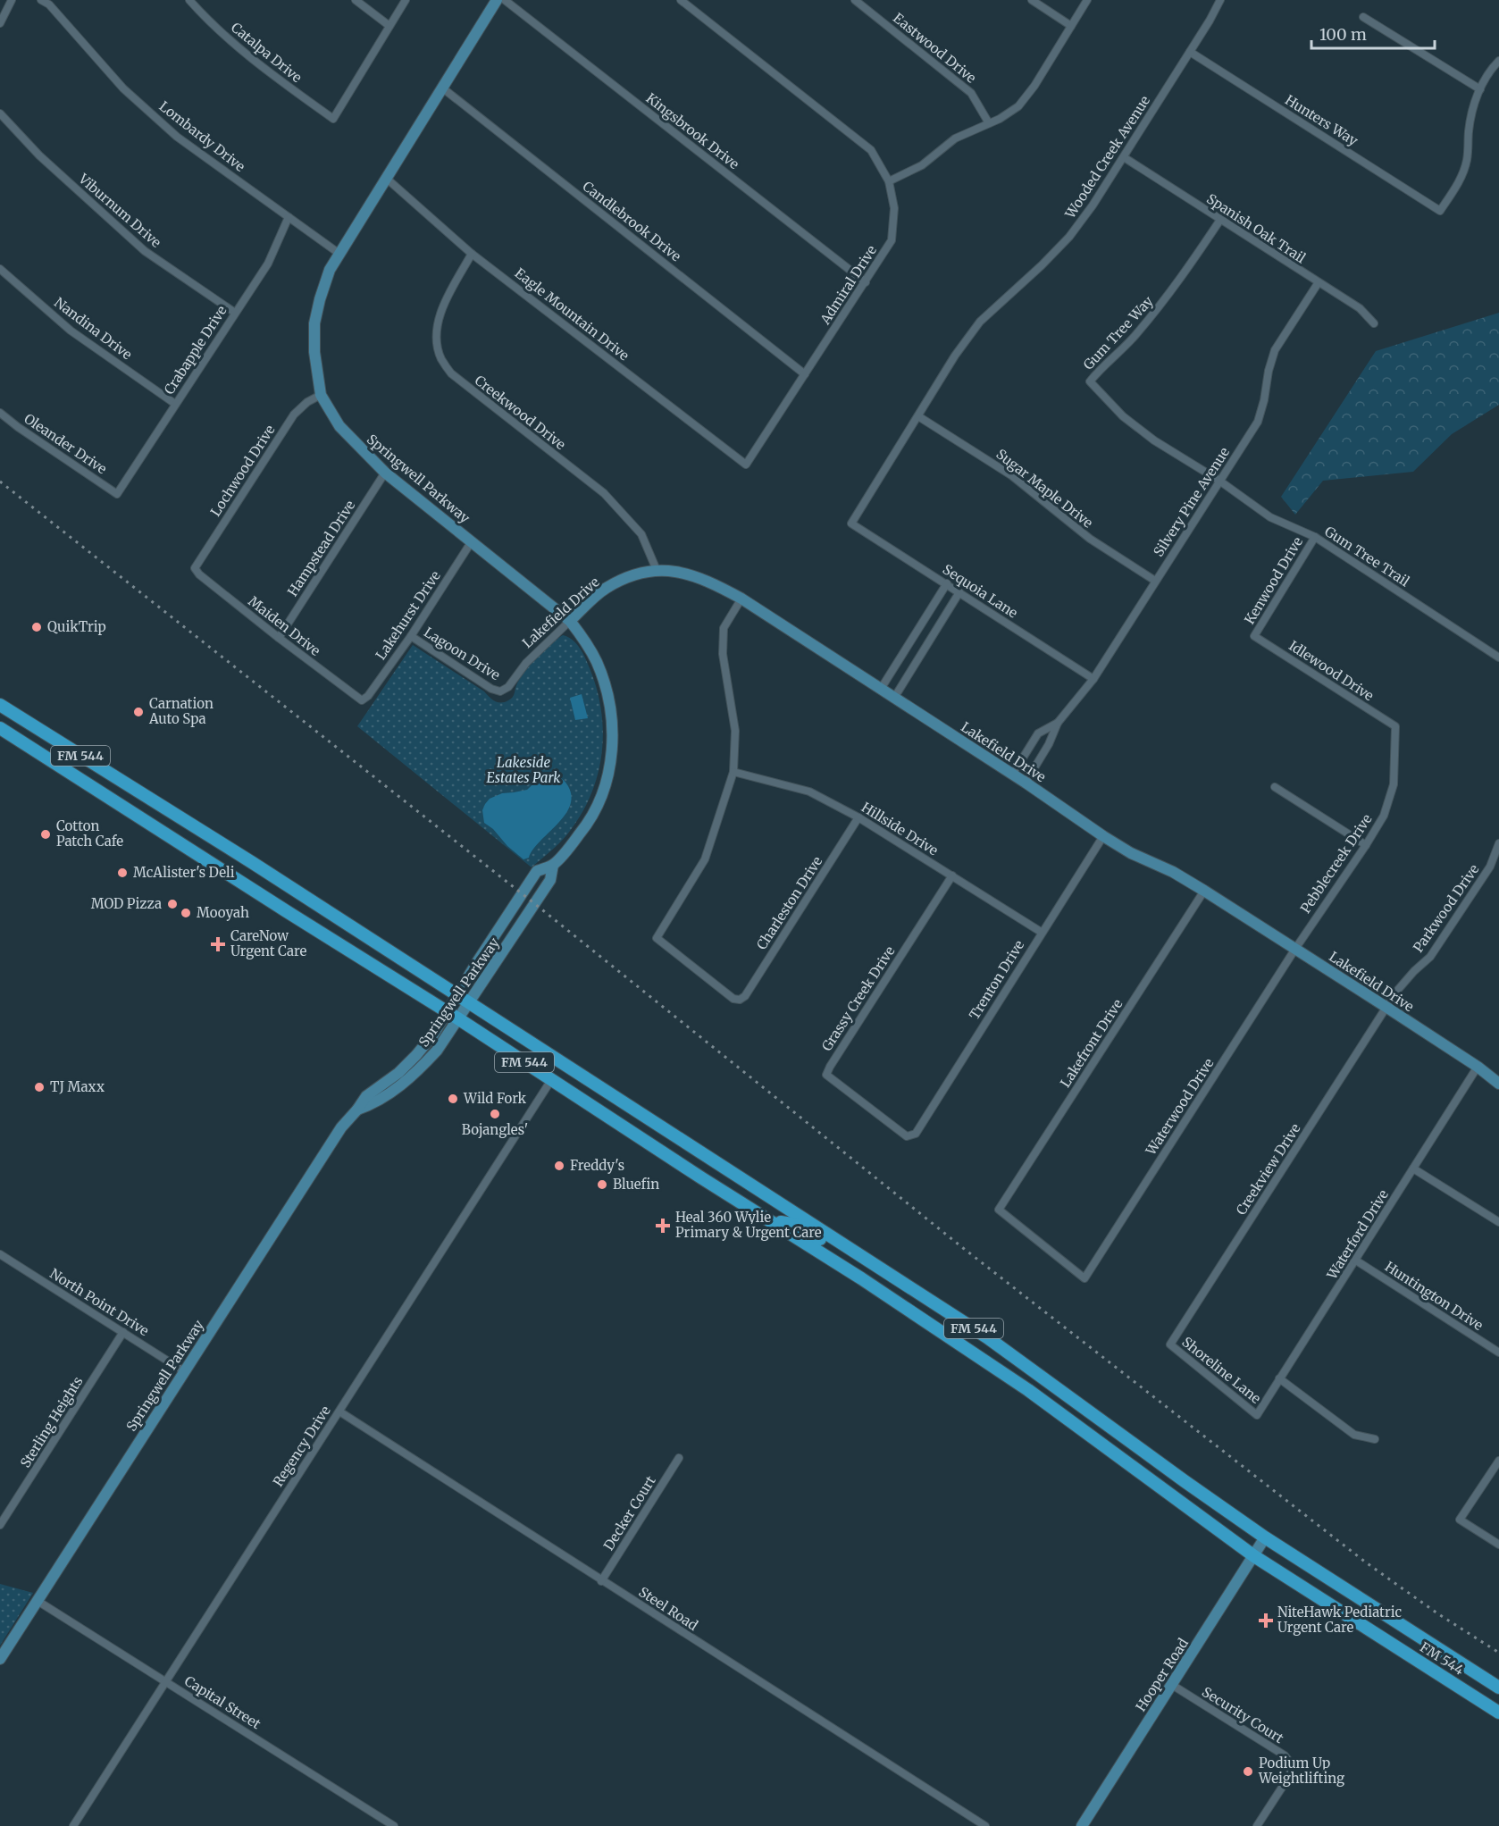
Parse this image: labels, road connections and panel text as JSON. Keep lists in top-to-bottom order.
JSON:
{
  "streets": {
    "main road": ["FM 544"],
    "street": [
      "Eastwood Drive",
      "Catalpa Drive",
      "Hunters Way",
      "Kingsbrook Drive",
      "Lombardy Drive",
      "Wooded Creek Avenue",
      "Viburnum Drive",
      "Candlebrook Drive",
      "Spanish Oak Trail",
      "Admiral Drive",
      "Eagle Mountain Drive",
      "Nandina Drive",
      "Gum Tree Way",
      "Crabapple Drive",
      "Creekwood Drive",
      "Oleander Drive",
      "Lochwood Drive",
      "Springwell Parkway",
      "Sugar Maple Drive",
      "Silvery Pine Avenue",
      "Hampstead Drive",
      "Gum Tree Trail",
      "Kenwood Drive",
      "Sequoia Lane",
      "Lakefield Drive",
      "Lakehurst Drive",
      "Maiden Drive",
      "Lagoon Drive",
      "Idlewood Drive",
      "Hillside Drive",
      "Pebblecreek Drive",
      "Charleston Drive",
      "Parkwood Drive",
      "Trenton Drive",
      "Grassy Creek Drive",
      "Lakefront Drive",
      "Waterwood Drive",
      "Creekview Drive",
      "Waterford Drive",
      "Huntington Drive",
      "North Point Drive",
      "Shoreline Lane",
      "Sterling Heights",
      "Regency Drive",
      "Decker Court",
      "Steel Road",
      "Hooper Road",
      "Capital Street",
      "Security Court"
    ]
  },
  "crossings": [
    ["Hunters Way", "Wooded Creek Avenue"],
    ["Kingsbrook Drive", "Admiral Drive"],
    ["Lombardy Drive", "Crabapple Drive"],
    ["Lombardy Drive", "Springwell Parkway"],
    ["Wooded Creek Avenue", "Spanish Oak Trail"],
    ["Wooded Creek Avenue", "Sugar Maple Drive"],
    ["Wooded Creek Avenue", "Sequoia Lane"],
    ["Viburnum Drive", "Crabapple Drive"],
    ["Candlebrook Drive", "Admiral Drive"],
    ["Candlebrook Drive", "Springwell Parkway"],
    ["Spanish Oak Trail", "Gum Tree Way"],
    ["Spanish Oak Trail", "Silvery Pine Avenue"],
    ["Admiral Drive", "Eagle Mountain Drive"],
    ["Eagle Mountain Drive", "Creekwood Drive"],
    ["Eagle Mountain Drive", "Springwell Parkway"],
    ["Nandina Drive", "Crabapple Drive"],
    ["Gum Tree Way", "Silvery Pine Avenue"],
    ["Gum Tree Way", "Gum Tree Trail"],
    ["Crabapple Drive", "Oleander Drive"],
    ["Creekwood Drive", "Lakefield Drive"],
    ["Lochwood Drive", "Springwell Parkway"],
    ["Lochwood Drive", "Maiden Drive"],
    ["Springwell Parkway", "Hampstead Drive"],
    ["Springwell Parkway", "Lakefield Drive"],
    ["Springwell Parkway", "Lakehurst Drive"],
    ["Springwell Parkway", "FM 544"],
    ["Springwell Parkway", "North Point Drive"],
    ["Springwell Parkway", "Capital Street"],
    ["Sugar Maple Drive", "Silvery Pine Avenue"],
    ["Silvery Pine Avenue", "Gum Tree Trail"],
    ["Silvery Pine Avenue", "Sequoia Lane"],
    ["Silvery Pine Avenue", "Lakefield Drive"],
    ["Hampstead Drive", "Maiden Drive"],
    ["Gum Tree Trail", "Kenwood Drive"],
    ["Kenwood Drive", "Idlewood Drive"],
    ["Lakefield Drive", "Lagoon Drive"],
    ["Lakefield Drive", "Pebblecreek Drive"],
    ["Lakefield Drive", "Parkwood Drive"],
    ["Lakefield Drive", "Trenton Drive"],
    ["Lakefield Drive", "Lakefront Drive"],
    ["Lakefield Drive", "Waterwood Drive"],
    ["Lakefield Drive", "Creekview Drive"],
    ["Lakefield Drive", "Waterford Drive"],
    ["Lakehurst Drive", "Maiden Drive"],
    ["Lakehurst Drive", "Lagoon Drive"],
    ["Idlewood Drive", "Pebblecreek Drive"],
    ["FM 544", "Regency Drive"],
    ["FM 544", "Hooper Road"],
    ["Hillside Drive", "Charleston Drive"],
    ["Hillside Drive", "Trenton Drive"],
    ["Hillside Drive", "Grassy Creek Drive"],
    ["Pebblecreek Drive", "Waterwood Drive"],
    ["Parkwood Drive", "Creekview Drive"],
    ["Trenton Drive", "Grassy Creek Drive"],
    ["Lakefront Drive", "Waterwood Drive"],
    ["Creekview Drive", "Shoreline Lane"],
    ["Waterford Drive", "Huntington Drive"],
    ["Waterford Drive", "Shoreline Lane"],
    ["North Point Drive", "Sterling Heights"],
    ["Regency Drive", "Steel Road"],
    ["Regency Drive", "Capital Street"],
    ["Decker Court", "Steel Road"],
    ["Hooper Road", "Security Court"]
  ],
  "parks": ["Lakeside Estates Park"],
  "places": {
    "other": [
      "QuikTrip",
      "Carnation Auto Spa",
      "Cotton Patch Cafe",
      "McAlister's Deli",
      "MOD Pizza",
      "Mooyah",
      "TJ Maxx",
      "Wild Fork",
      "Bojangles'",
      "Freddy's",
      "Bluefin",
      "Podium Up Weightlifting"
    ],
    "health": ["CareNow Urgent Care", "Heal 360 Wylie Primary & Urgent Care", "NiteHawk Pediatric Urgent Care"]
  },
  "scale_bar": "100 m"
}
